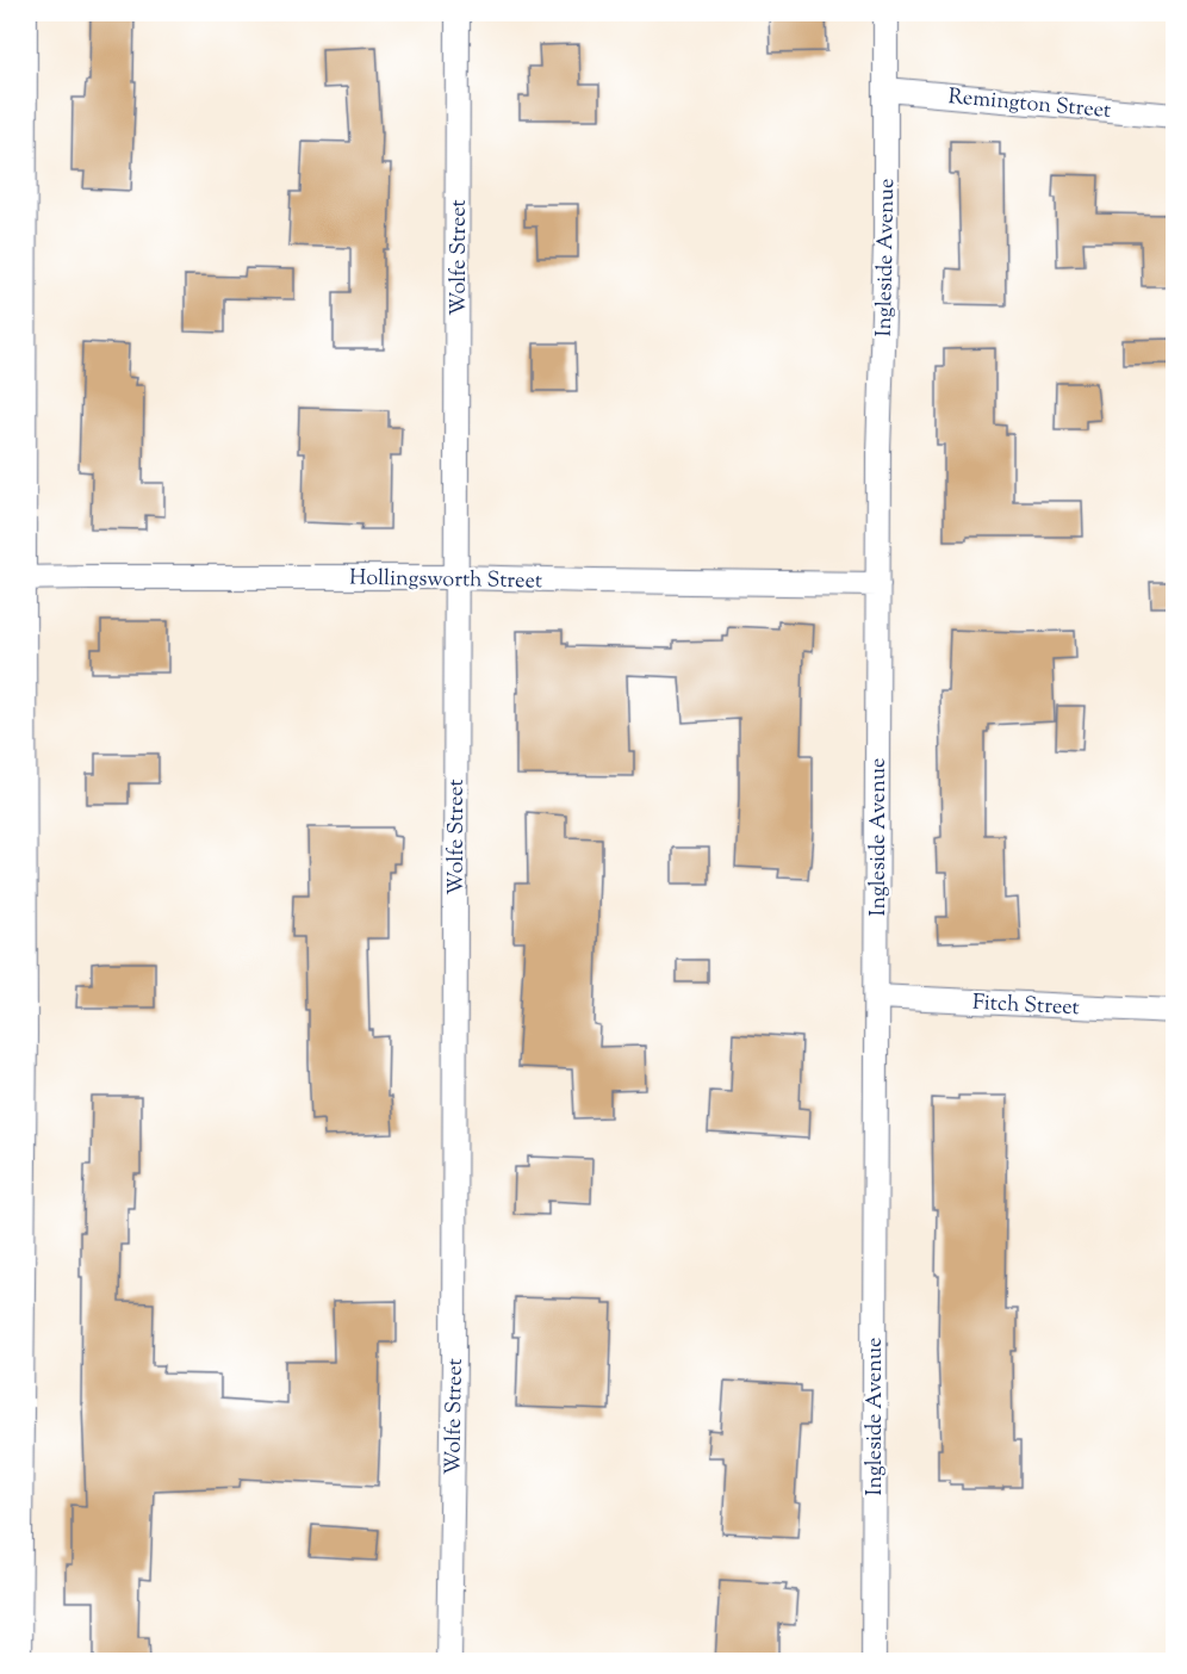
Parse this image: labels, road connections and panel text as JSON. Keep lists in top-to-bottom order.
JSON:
{
  "streets": {
    "street": [
      "Remington Street",
      "Wolfe Street",
      "Ingleside Avenue",
      "Hollingsworth Street",
      "Fitch Street"
    ]
  },
  "crossings": [
    ["Remington Street", "Ingleside Avenue"],
    ["Wolfe Street", "Hollingsworth Street"],
    ["Ingleside Avenue", "Hollingsworth Street"],
    ["Ingleside Avenue", "Fitch Street"]
  ]
}
